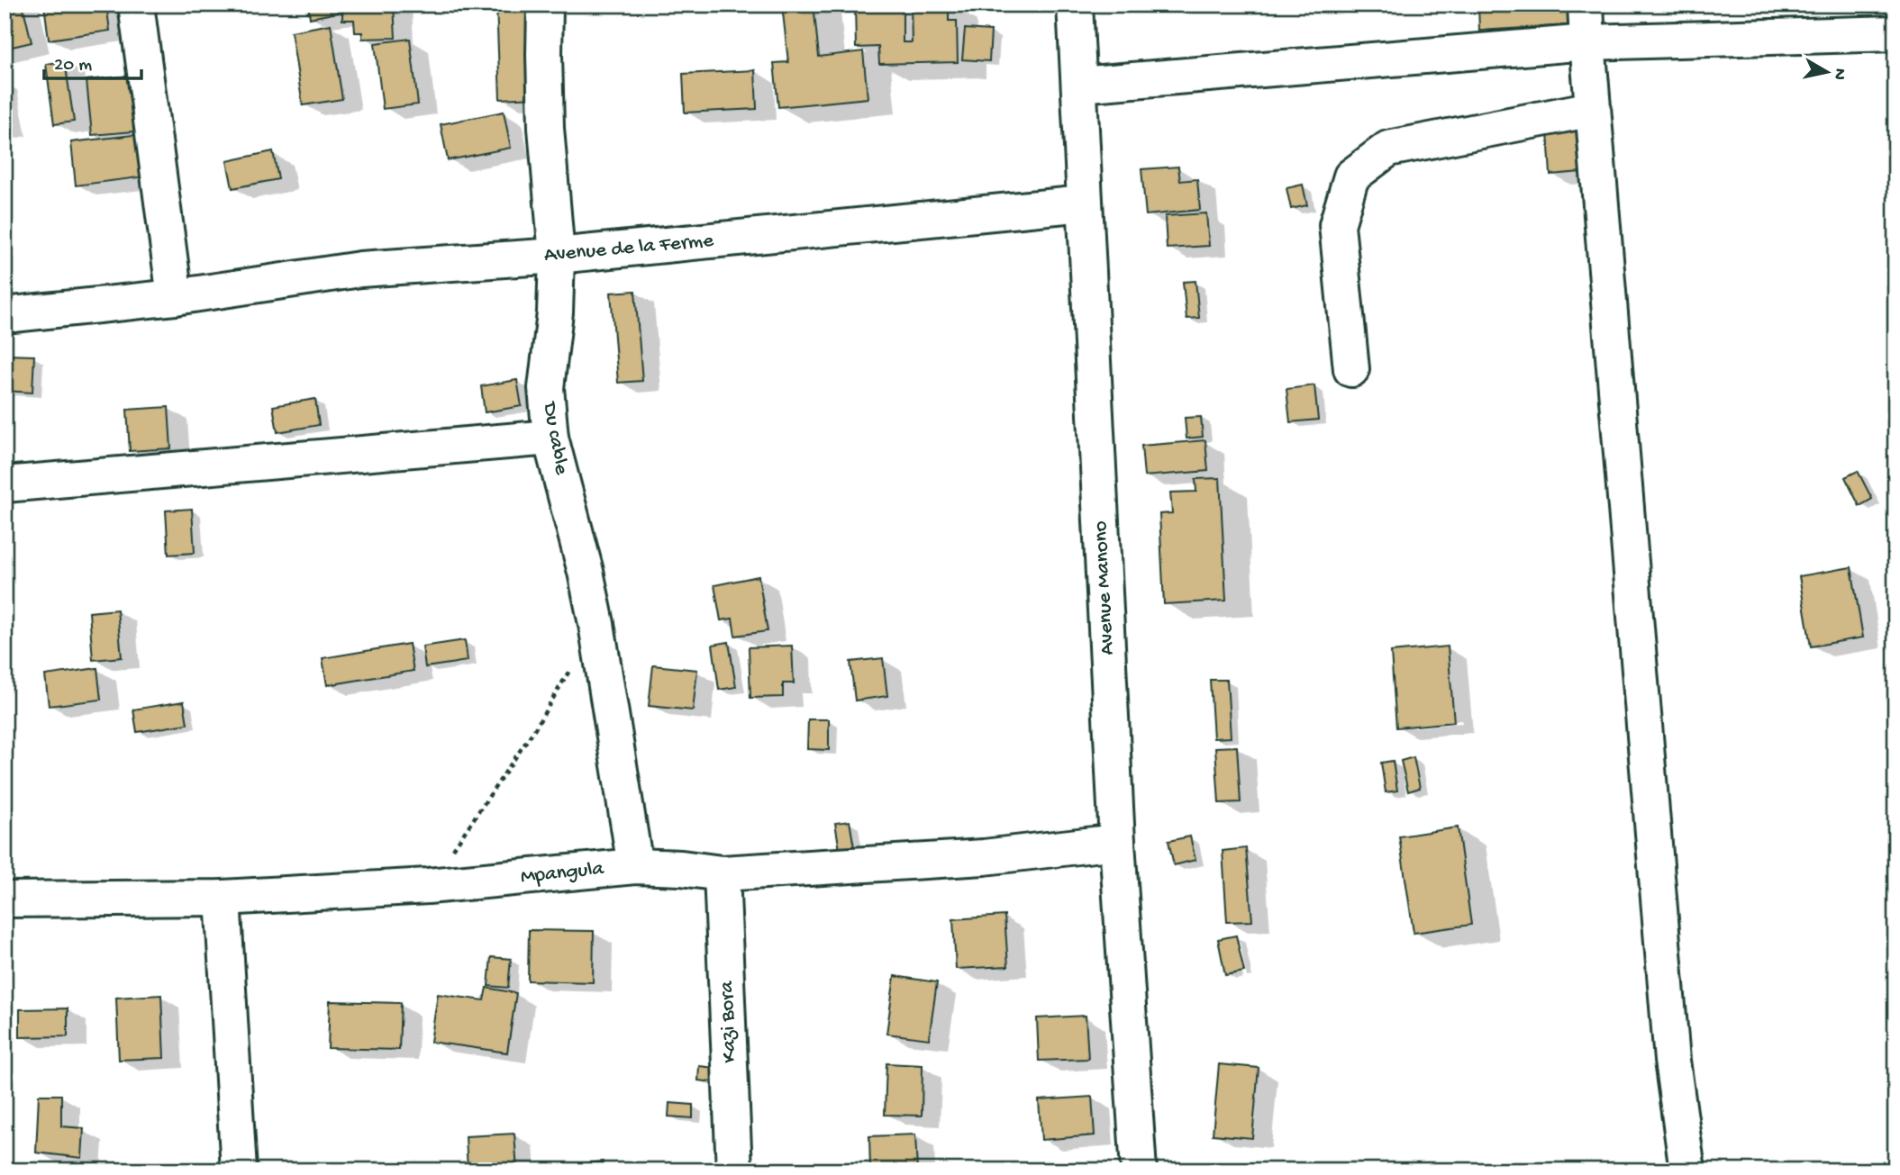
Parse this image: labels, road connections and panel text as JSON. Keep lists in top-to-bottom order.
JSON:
{
  "streets": {
    "street": [
      "Avenue de la Ferme",
      "Du cable",
      "Avenue Manono",
      "Mpangula",
      "Kazi Bora"
    ]
  },
  "crossings": [
    ["Avenue de la Ferme", "Du cable"],
    ["Avenue de la Ferme", "Avenue Manono"],
    ["Du cable", "Mpangula"],
    ["Avenue Manono", "Mpangula"],
    ["Mpangula", "Kazi Bora"]
  ],
  "scale_bar": "20 m",
  "north": "right"
}
